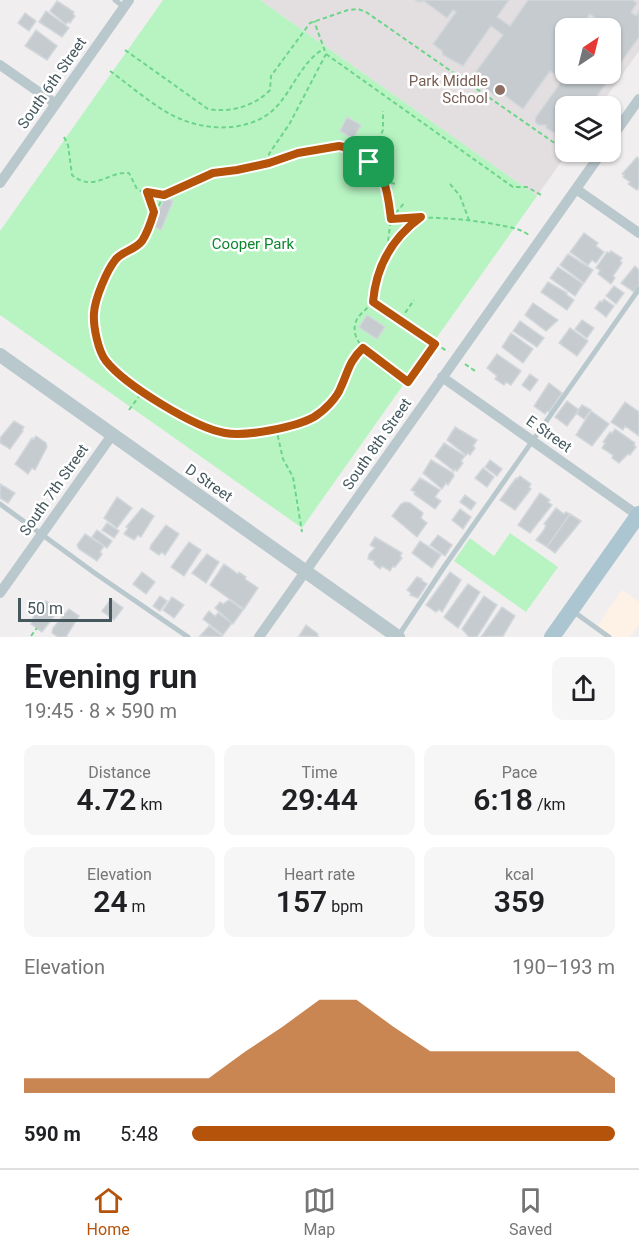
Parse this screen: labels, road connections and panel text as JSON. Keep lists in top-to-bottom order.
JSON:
{
  "streets": {
    "street": [
      "South 6th Street",
      "E Street",
      "South 8th Street",
      "D Street",
      "South 7th Street"
    ]
  },
  "crossings": [
    ["E Street", "South 8th Street"],
    ["South 8th Street", "D Street"],
    ["D Street", "South 7th Street"]
  ],
  "parks": ["Cooper Park"],
  "places": ["Park Middle School"],
  "scale_bar": "50 m",
  "north": "top right",
  "page": {
    "scale": "50 m",
    "heading": ["Evening run", "19:45 · 8 × 590 m"],
    "stats": [
      ["Distance", "4.72 km"],
      ["Time", "29:44"],
      ["Pace", "6:18 /km"],
      ["Elevation", "24 m"],
      ["Heart rate", "157 bpm"],
      ["kcal", "359"]
    ],
    "chart": ["Elevation", "190–193 m"],
    "list": [
      {
        "name": "590 m",
        "note": "5:48"
      }
    ],
    "tabs": ["Home", "Map", "Saved"]
  }
}
